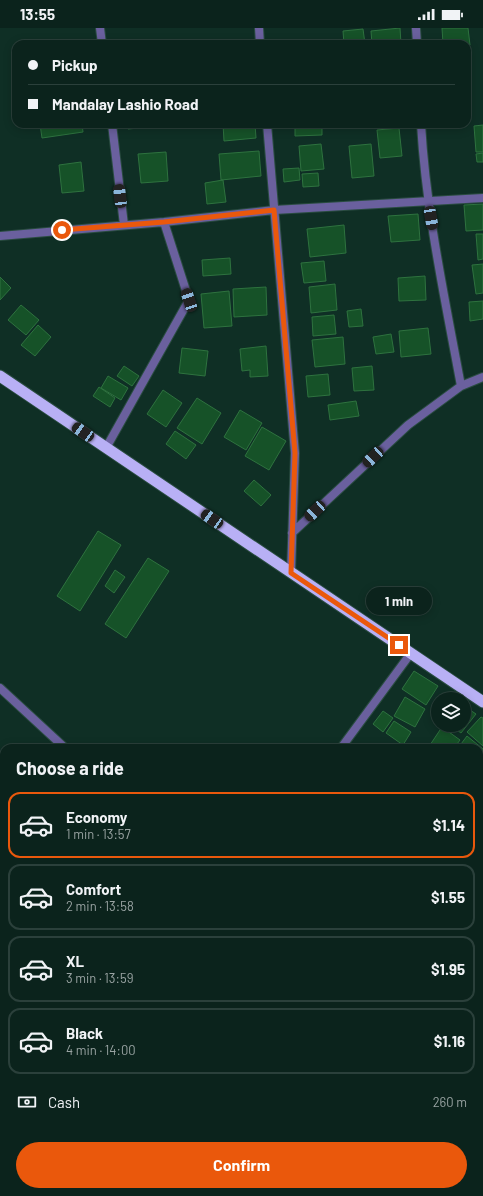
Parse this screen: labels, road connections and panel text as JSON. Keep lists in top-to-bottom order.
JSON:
{
  "page": {
    "status": "13:55",
    "banner": ["Pickup", "Mandalay Lashio Road"],
    "bubble": "1 min",
    "heading": "Choose a ride",
    "list": [
      {
        "name": "Economy",
        "note": "1 min · 13:57",
        "value": "$1.14"
      },
      {
        "name": "Comfort",
        "note": "2 min · 13:58",
        "value": "$1.55"
      },
      {
        "name": "XL",
        "note": "3 min · 13:59",
        "value": "$1.95"
      },
      {
        "name": "Black",
        "note": "4 min · 14:00",
        "value": "$1.16"
      }
    ],
    "pay": ["Cash", "260 m"],
    "buttons": "Confirm"
  }
}
